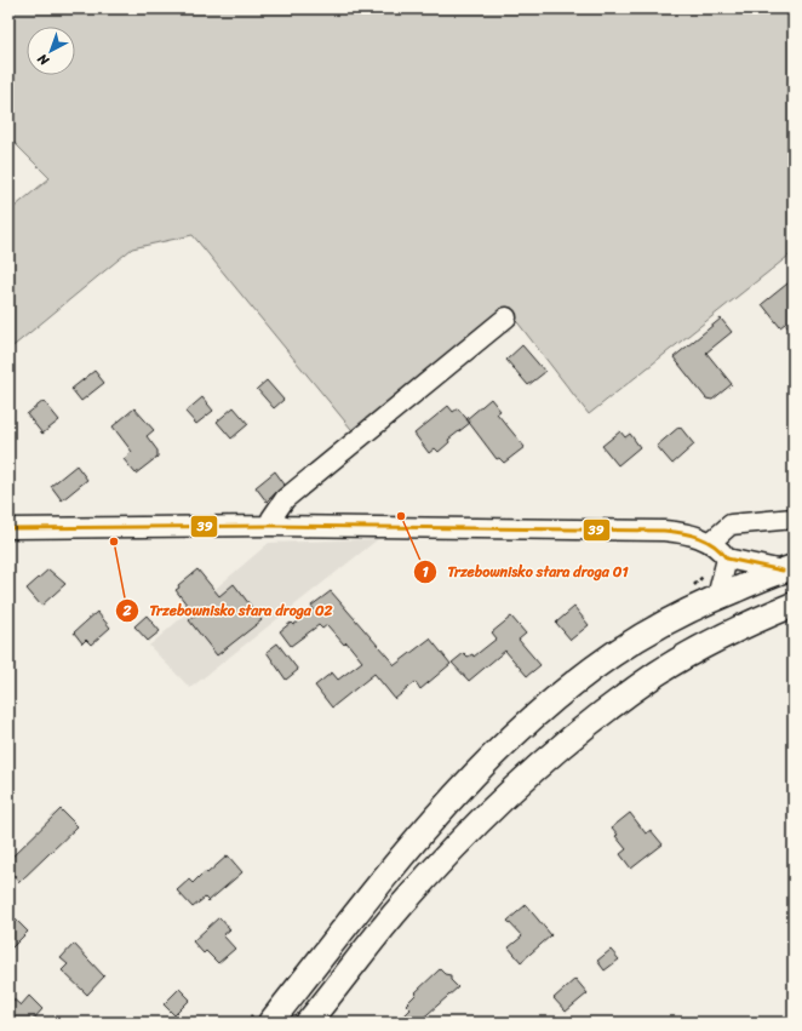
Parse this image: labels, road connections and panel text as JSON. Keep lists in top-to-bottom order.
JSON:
{
  "places": ["Trzebownisko stara droga 01", "Trzebownisko stara droga 02"],
  "lines": ["transit line 39"],
  "north": "bottom left"
}
